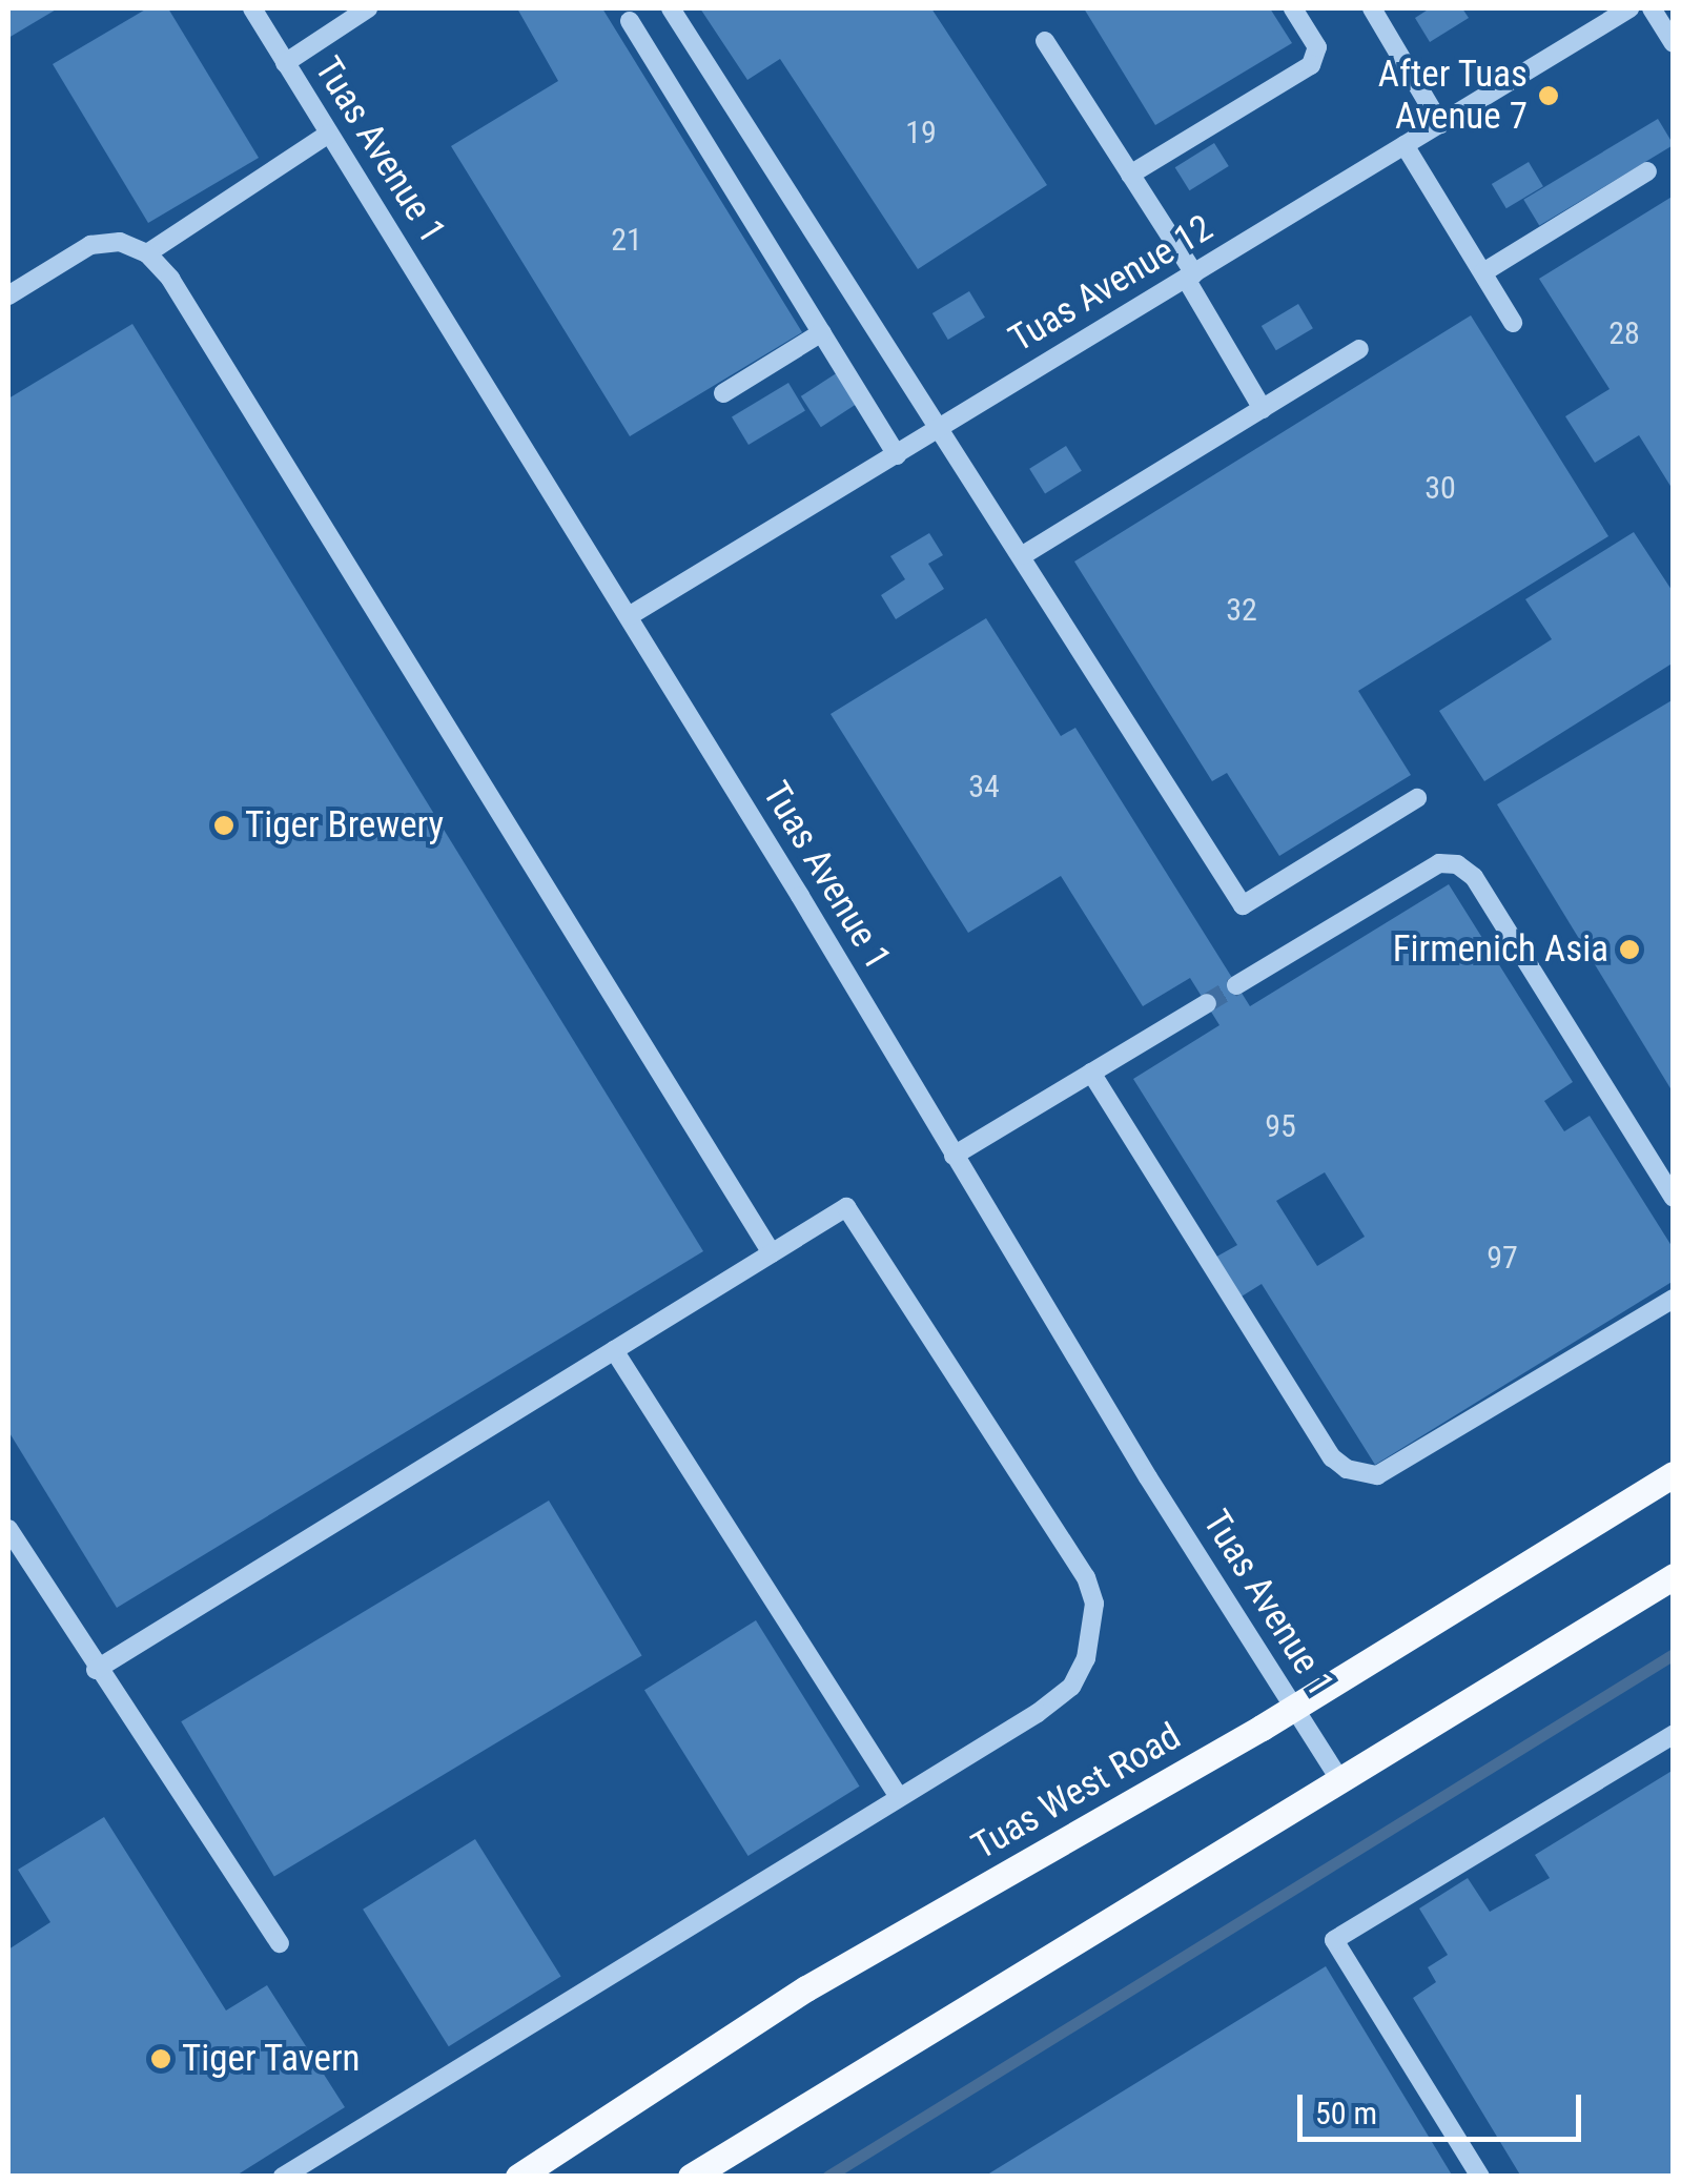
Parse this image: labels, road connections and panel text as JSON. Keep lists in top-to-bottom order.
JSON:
{
  "streets": {
    "main road": ["Tuas West Road"],
    "street": ["Tuas Avenue 1", "Tuas Avenue 12"]
  },
  "crossings": [
    ["Tuas Avenue 1", "Tuas Avenue 12"],
    ["Tuas Avenue 1", "Tuas West Road"]
  ],
  "places": [
    "After Tuas Avenue 7",
    "Tiger Brewery",
    "Firmenich Asia",
    "Tiger Tavern"
  ],
  "house_numbers": [
    "19",
    "21",
    "28",
    "30",
    "32",
    "34",
    "95",
    "97"
  ],
  "scale_bar": "50 m"
}
